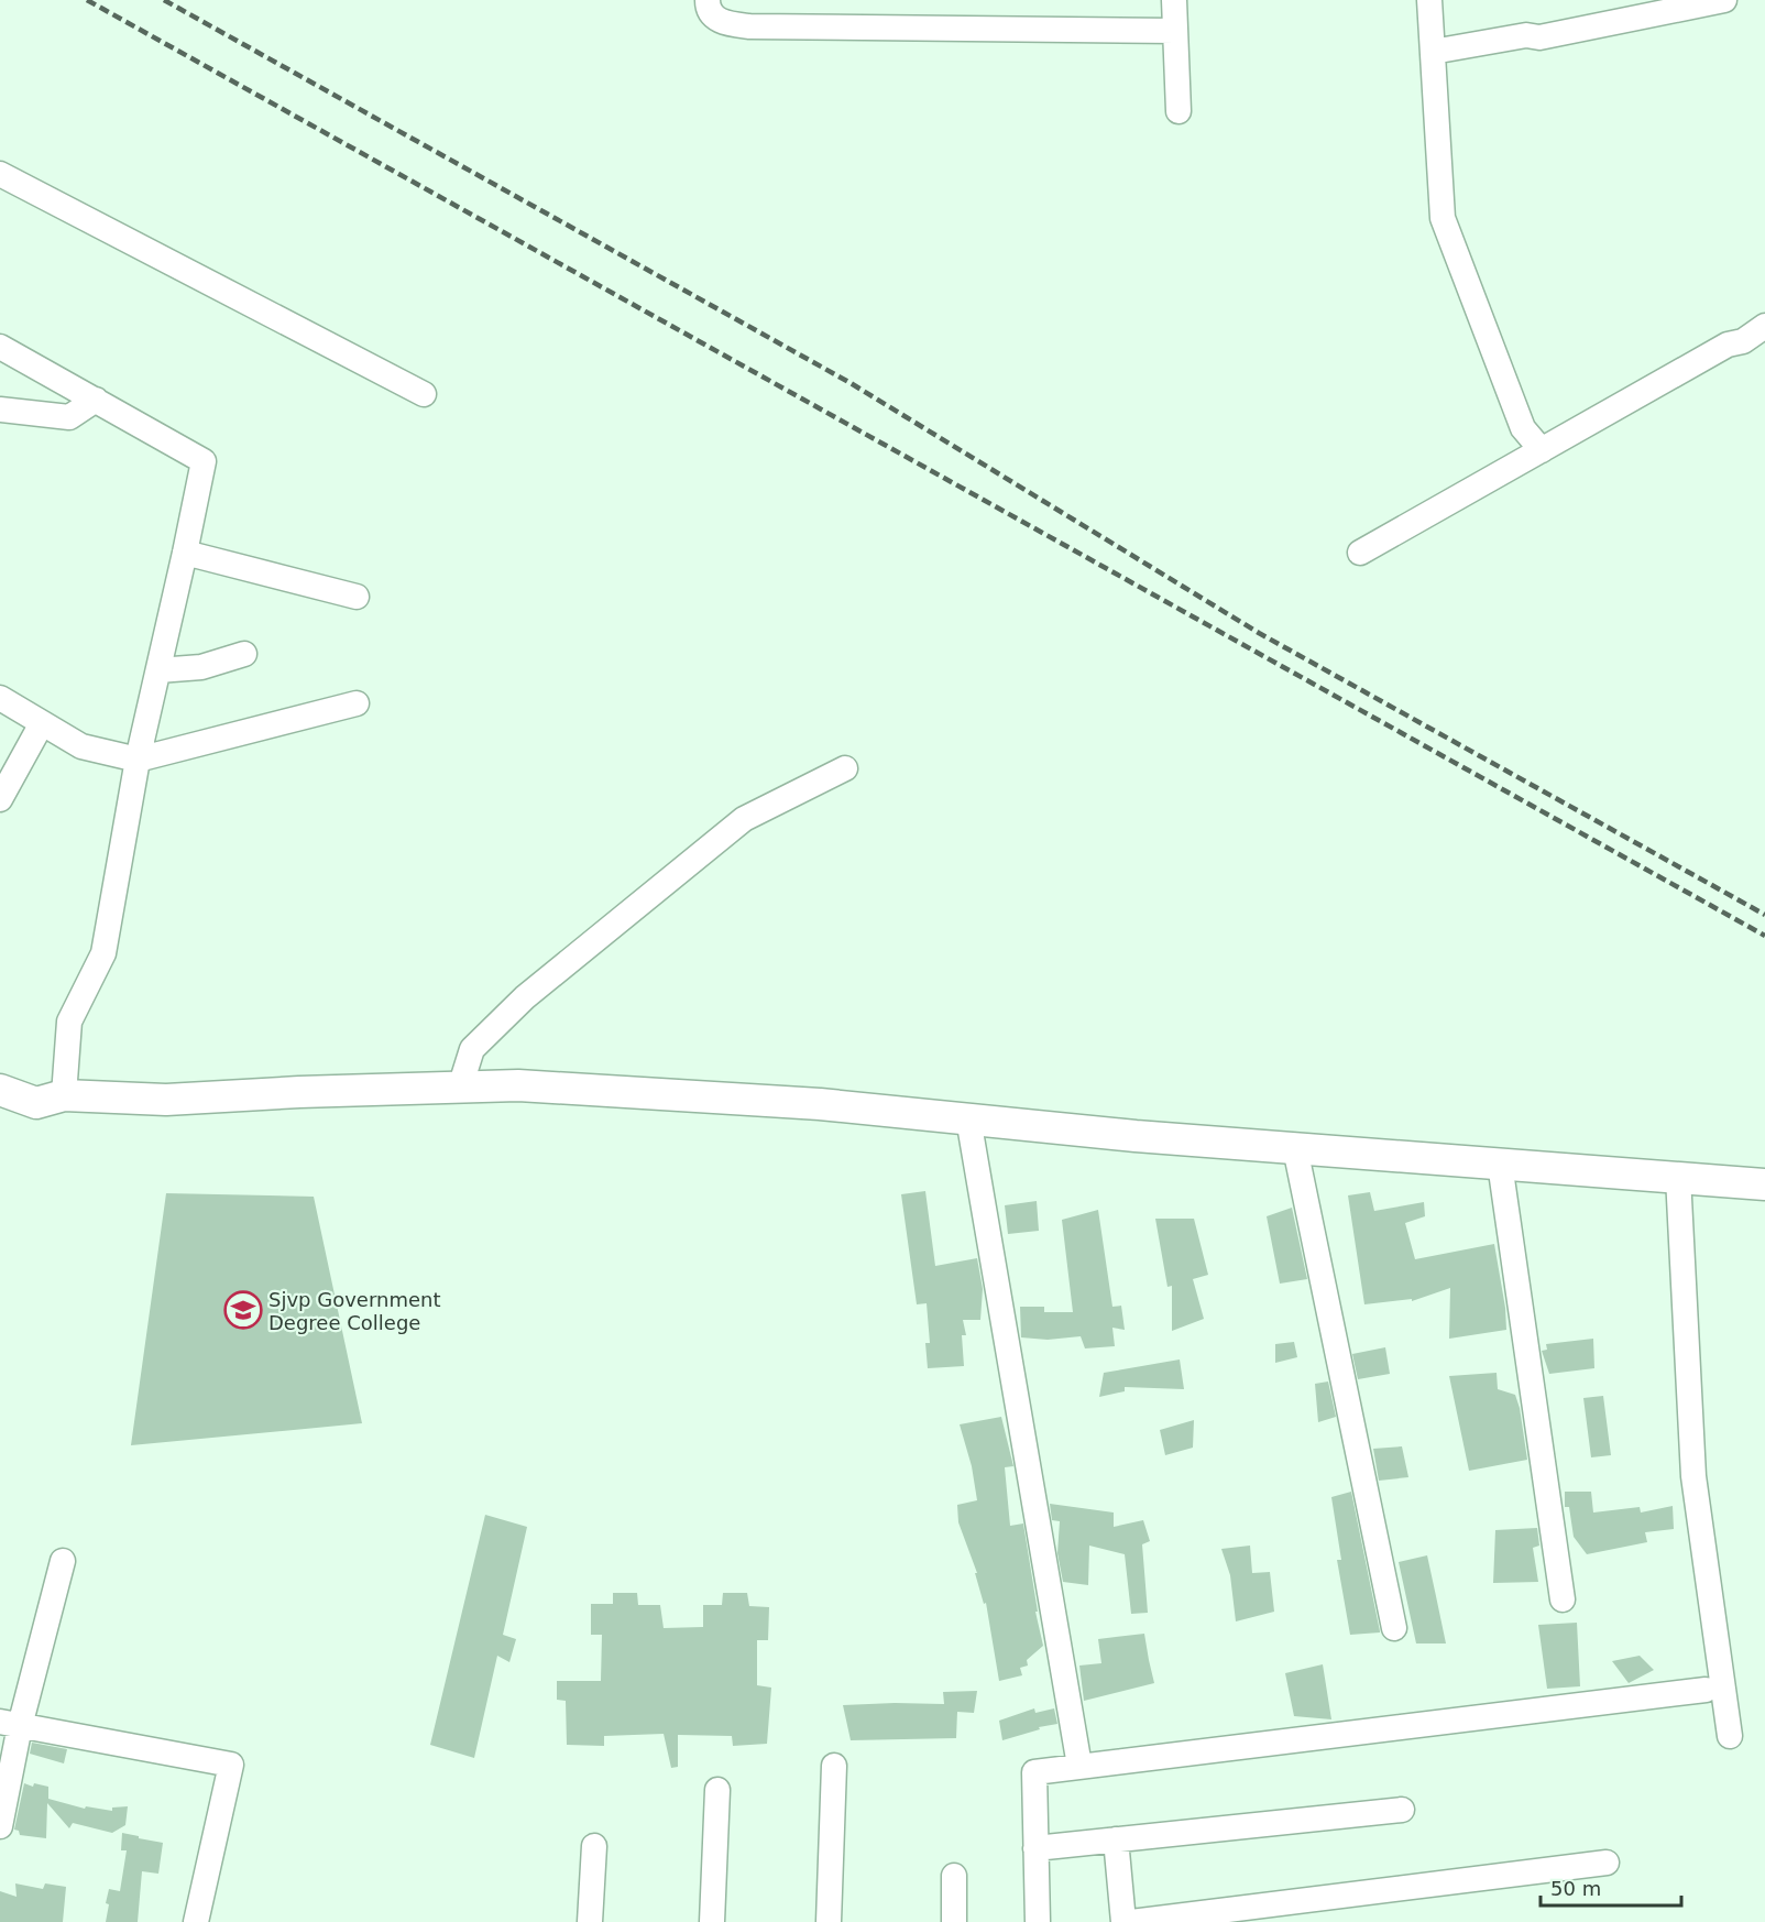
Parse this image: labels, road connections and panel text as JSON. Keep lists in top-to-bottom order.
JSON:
{
  "places": {
    "school or university": ["Sjvp Government Degree College"]
  },
  "scale_bar": "50 m"
}
